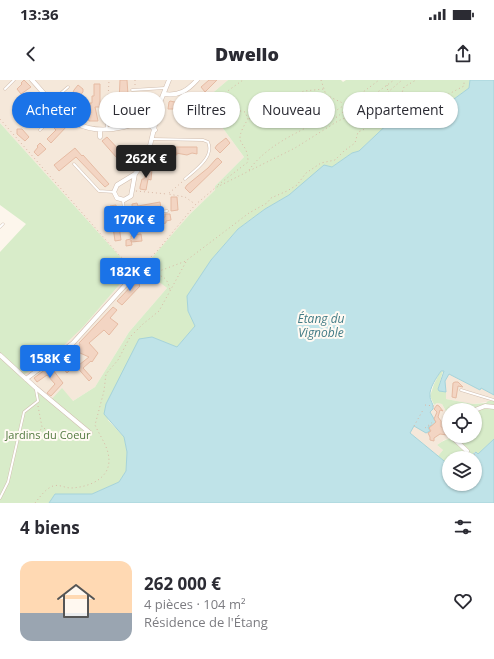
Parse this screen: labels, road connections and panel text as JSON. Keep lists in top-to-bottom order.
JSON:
{
  "water": ["Étang du Vignoble"],
  "parks": ["Jardins du Coeur"],
  "page": {
    "status": "13:36",
    "header": "Dwello",
    "chip": [
      "Acheter",
      "Louer",
      "Filtres",
      "Nouveau",
      "Appartement"
    ],
    "price": [
      "262K €",
      "170K €",
      "182K €",
      "158K €"
    ],
    "heading": "4 biens",
    "list": [
      {
        "name": "262 000 €",
        "note": "4 pièces · 104 m² · Résidence de l'Étang"
      }
    ]
  }
}
